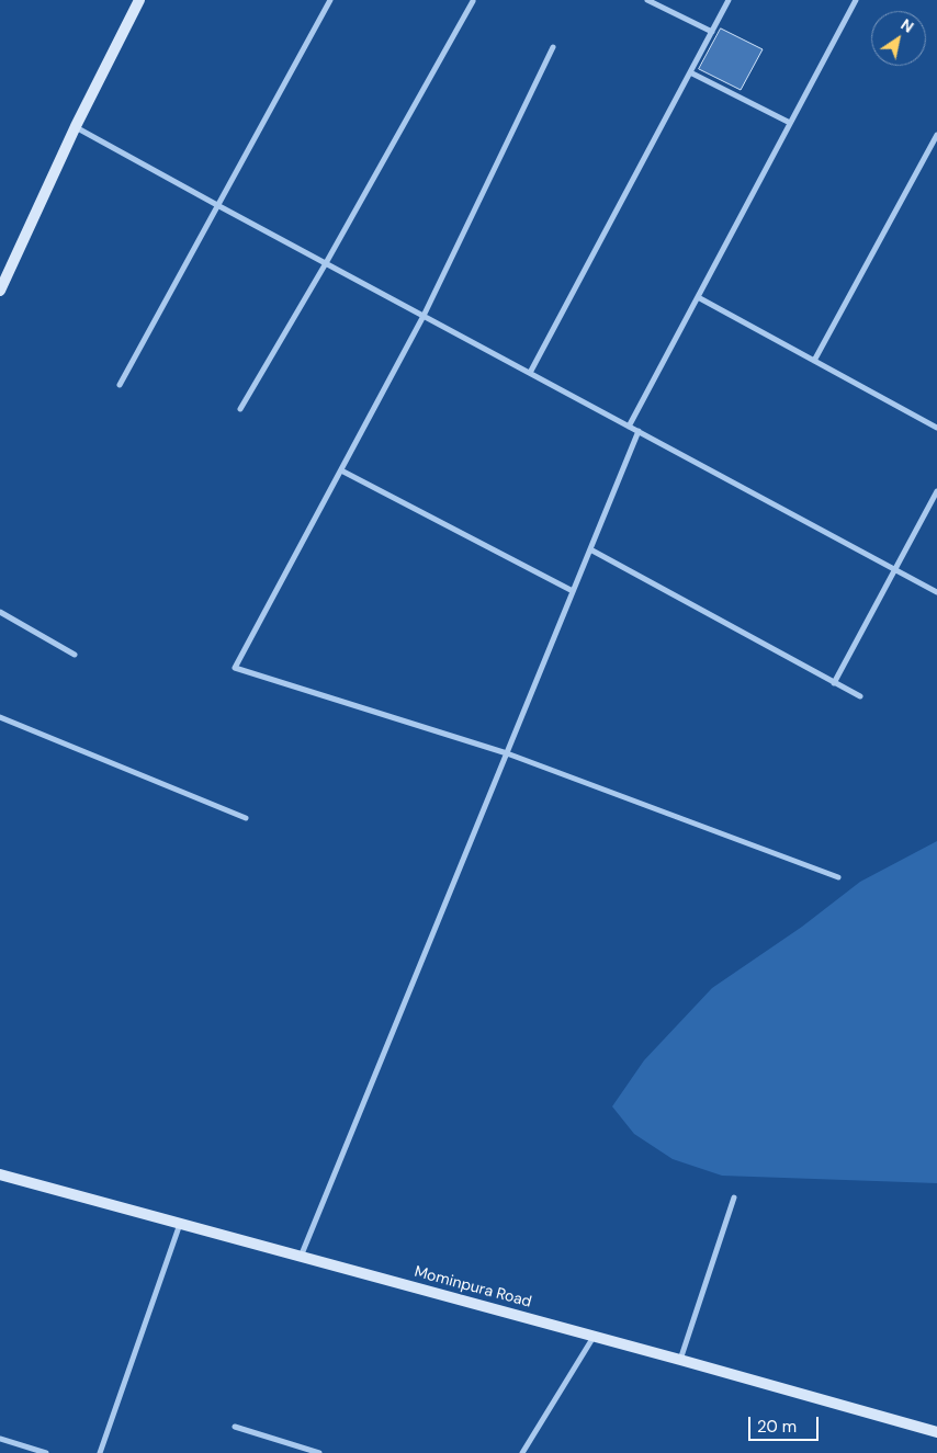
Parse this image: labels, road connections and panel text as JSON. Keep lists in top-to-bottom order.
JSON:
{
  "streets": {
    "main road": ["Mominpura Road"]
  },
  "scale_bar": "20 m",
  "north": "top right"
}
